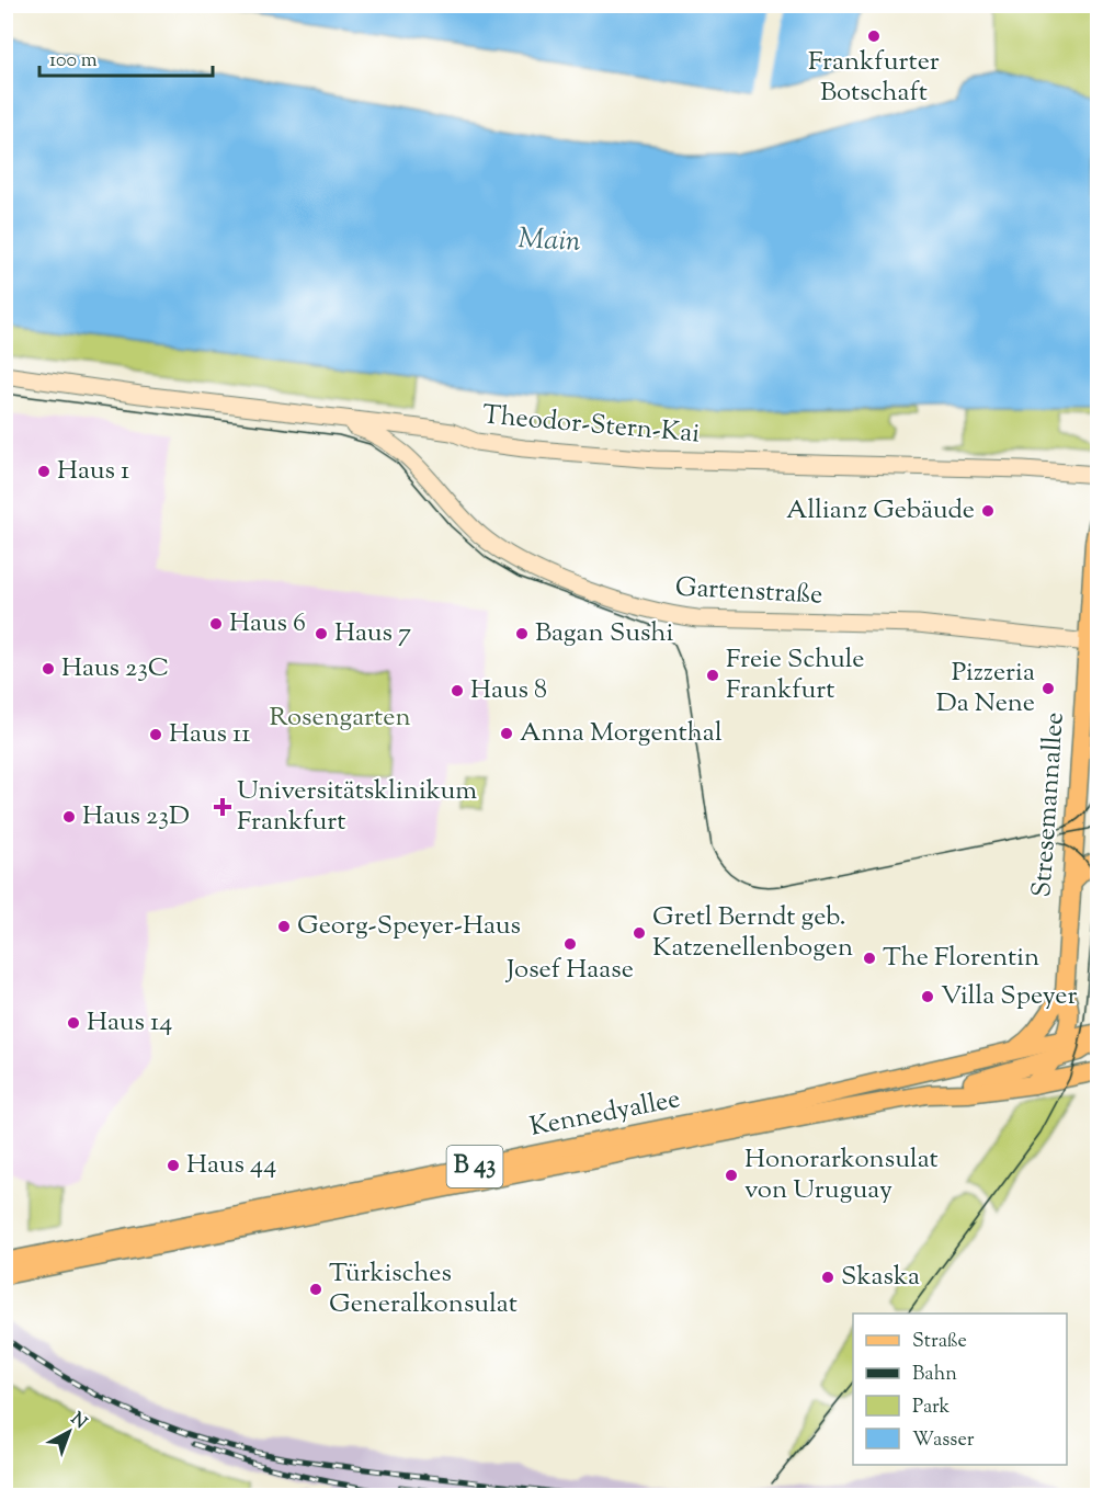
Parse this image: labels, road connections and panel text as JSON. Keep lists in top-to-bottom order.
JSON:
{
  "streets": {
    "main road": [
      "Theodor-Stern-Kai",
      "Gartenstraße",
      "Stresemannallee",
      "Kennedyallee",
      "B 43"
    ]
  },
  "crossings": [
    ["Theodor-Stern-Kai", "Gartenstraße"],
    ["Gartenstraße", "Stresemannallee"],
    ["Stresemannallee", "Kennedyallee"],
    ["Stresemannallee", "B 43"],
    ["Kennedyallee", "B 43"]
  ],
  "water": ["Main"],
  "parks": ["Rosengarten"],
  "places": {
    "other": [
      "Frankfurter Botschaft",
      "Haus 1",
      "Allianz Gebäude",
      "Haus 6",
      "Haus 7",
      "Bagan Sushi",
      "Haus 23C",
      "Freie Schule Frankfurt",
      "Pizzeria Da Nene",
      "Haus 8",
      "Anna Morgenthal",
      "Haus 11",
      "Haus 23D",
      "Georg-Speyer-Haus",
      "Gretl Berndt geb. Katzenellenbogen",
      "Josef Haase",
      "The Florentin",
      "Villa Speyer",
      "Haus 14",
      "Haus 44",
      "Honorarkonsulat von Uruguay",
      "Skaska",
      "Türkisches Generalkonsulat"
    ],
    "health": ["Universitätsklinikum Frankfurt"]
  },
  "legend": [
    "Straße",
    "Bahn",
    "Park",
    "Wasser"
  ],
  "scale_bar": "100 m",
  "north": "top right"
}
